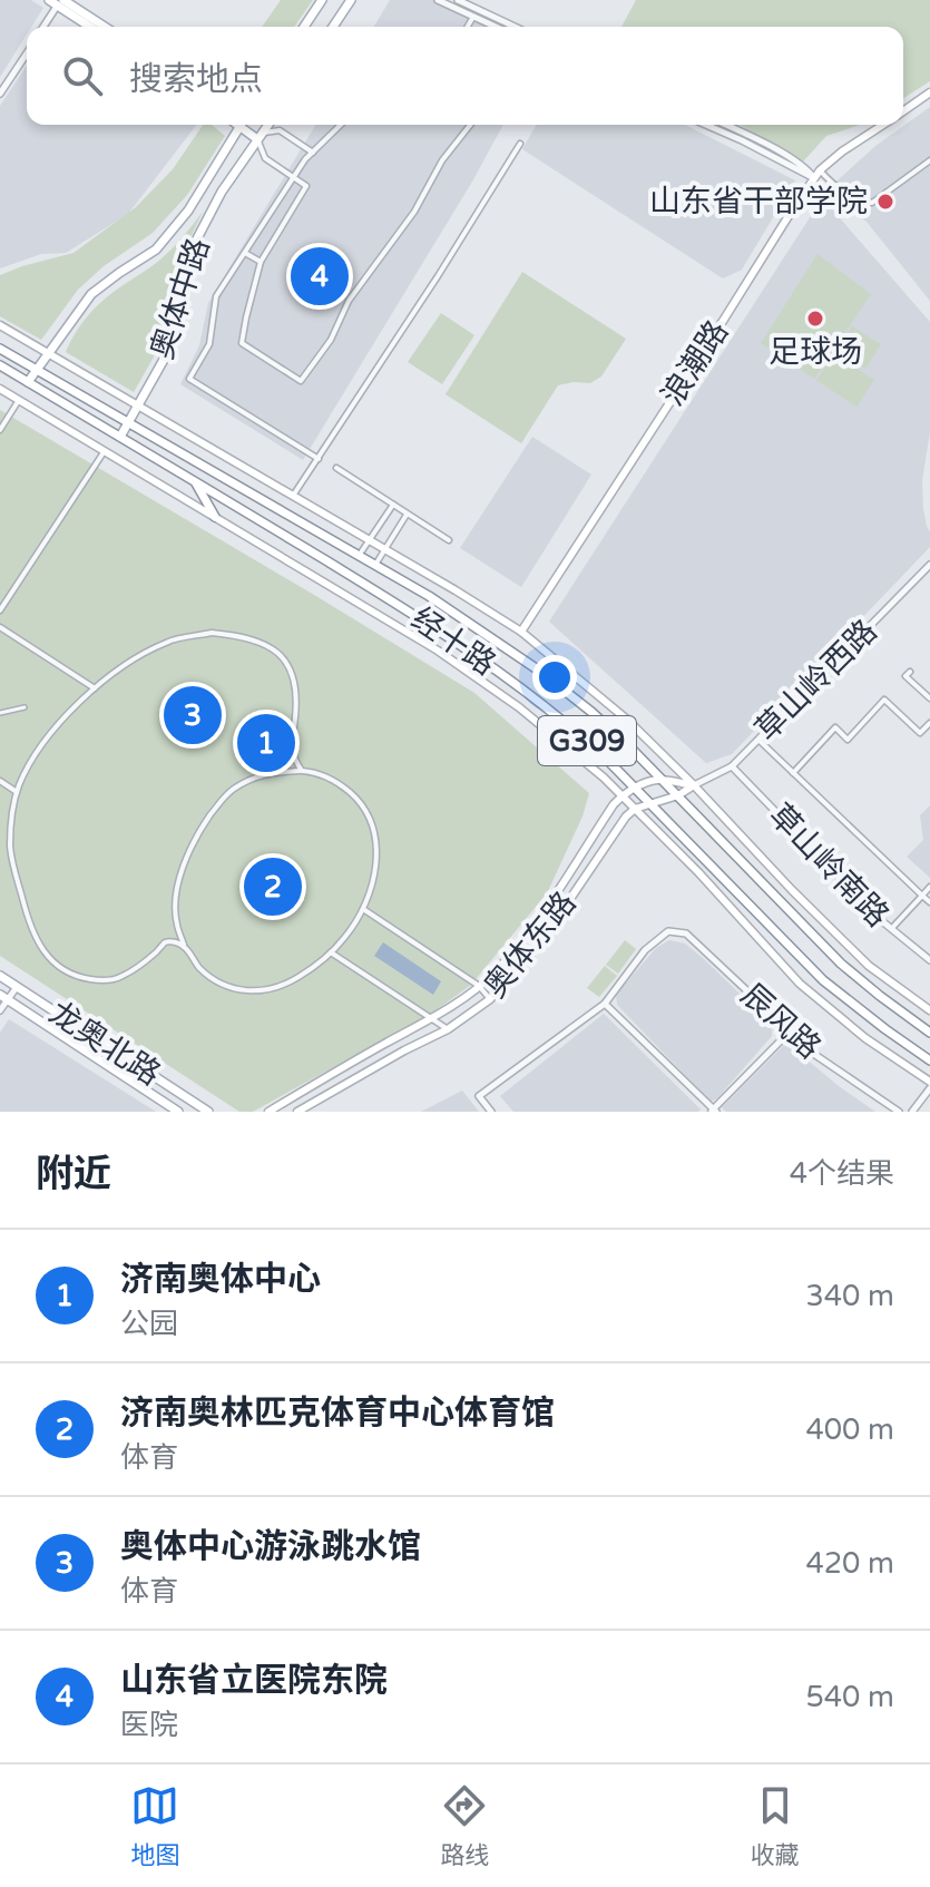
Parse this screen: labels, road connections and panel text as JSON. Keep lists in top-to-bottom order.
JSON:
{
  "streets": {
    "main road": [
      "奥体中路",
      "浪潮路",
      "经十路",
      "G309",
      "奥体东路",
      "龙奥北路"
    ],
    "street": ["草山岭西路", "草山岭南路", "辰风路"]
  },
  "crossings": [
    ["奥体中路", "经十路"],
    ["浪潮路", "经十路"],
    ["经十路", "草山岭西路"],
    ["经十路", "奥体东路"],
    ["草山岭西路", "草山岭南路"]
  ],
  "places": ["山东省干部学院", "足球场"],
  "page": {
    "search": "搜索地点",
    "pins": [
      "4",
      "3",
      "1",
      "2"
    ],
    "heading": ["附近", "4个结果"],
    "list": [
      {
        "mark": "1",
        "name": "济南奥体中心",
        "note": "公园",
        "value": "340 m"
      },
      {
        "mark": "2",
        "name": "济南奥林匹克体育中心体育馆",
        "note": "体育",
        "value": "400 m"
      },
      {
        "mark": "3",
        "name": "奥体中心游泳跳水馆",
        "note": "体育",
        "value": "420 m"
      },
      {
        "mark": "4",
        "name": "山东省立医院东院",
        "note": "医院",
        "value": "540 m"
      }
    ],
    "nav": ["地图", "路线", "收藏"]
  }
}
